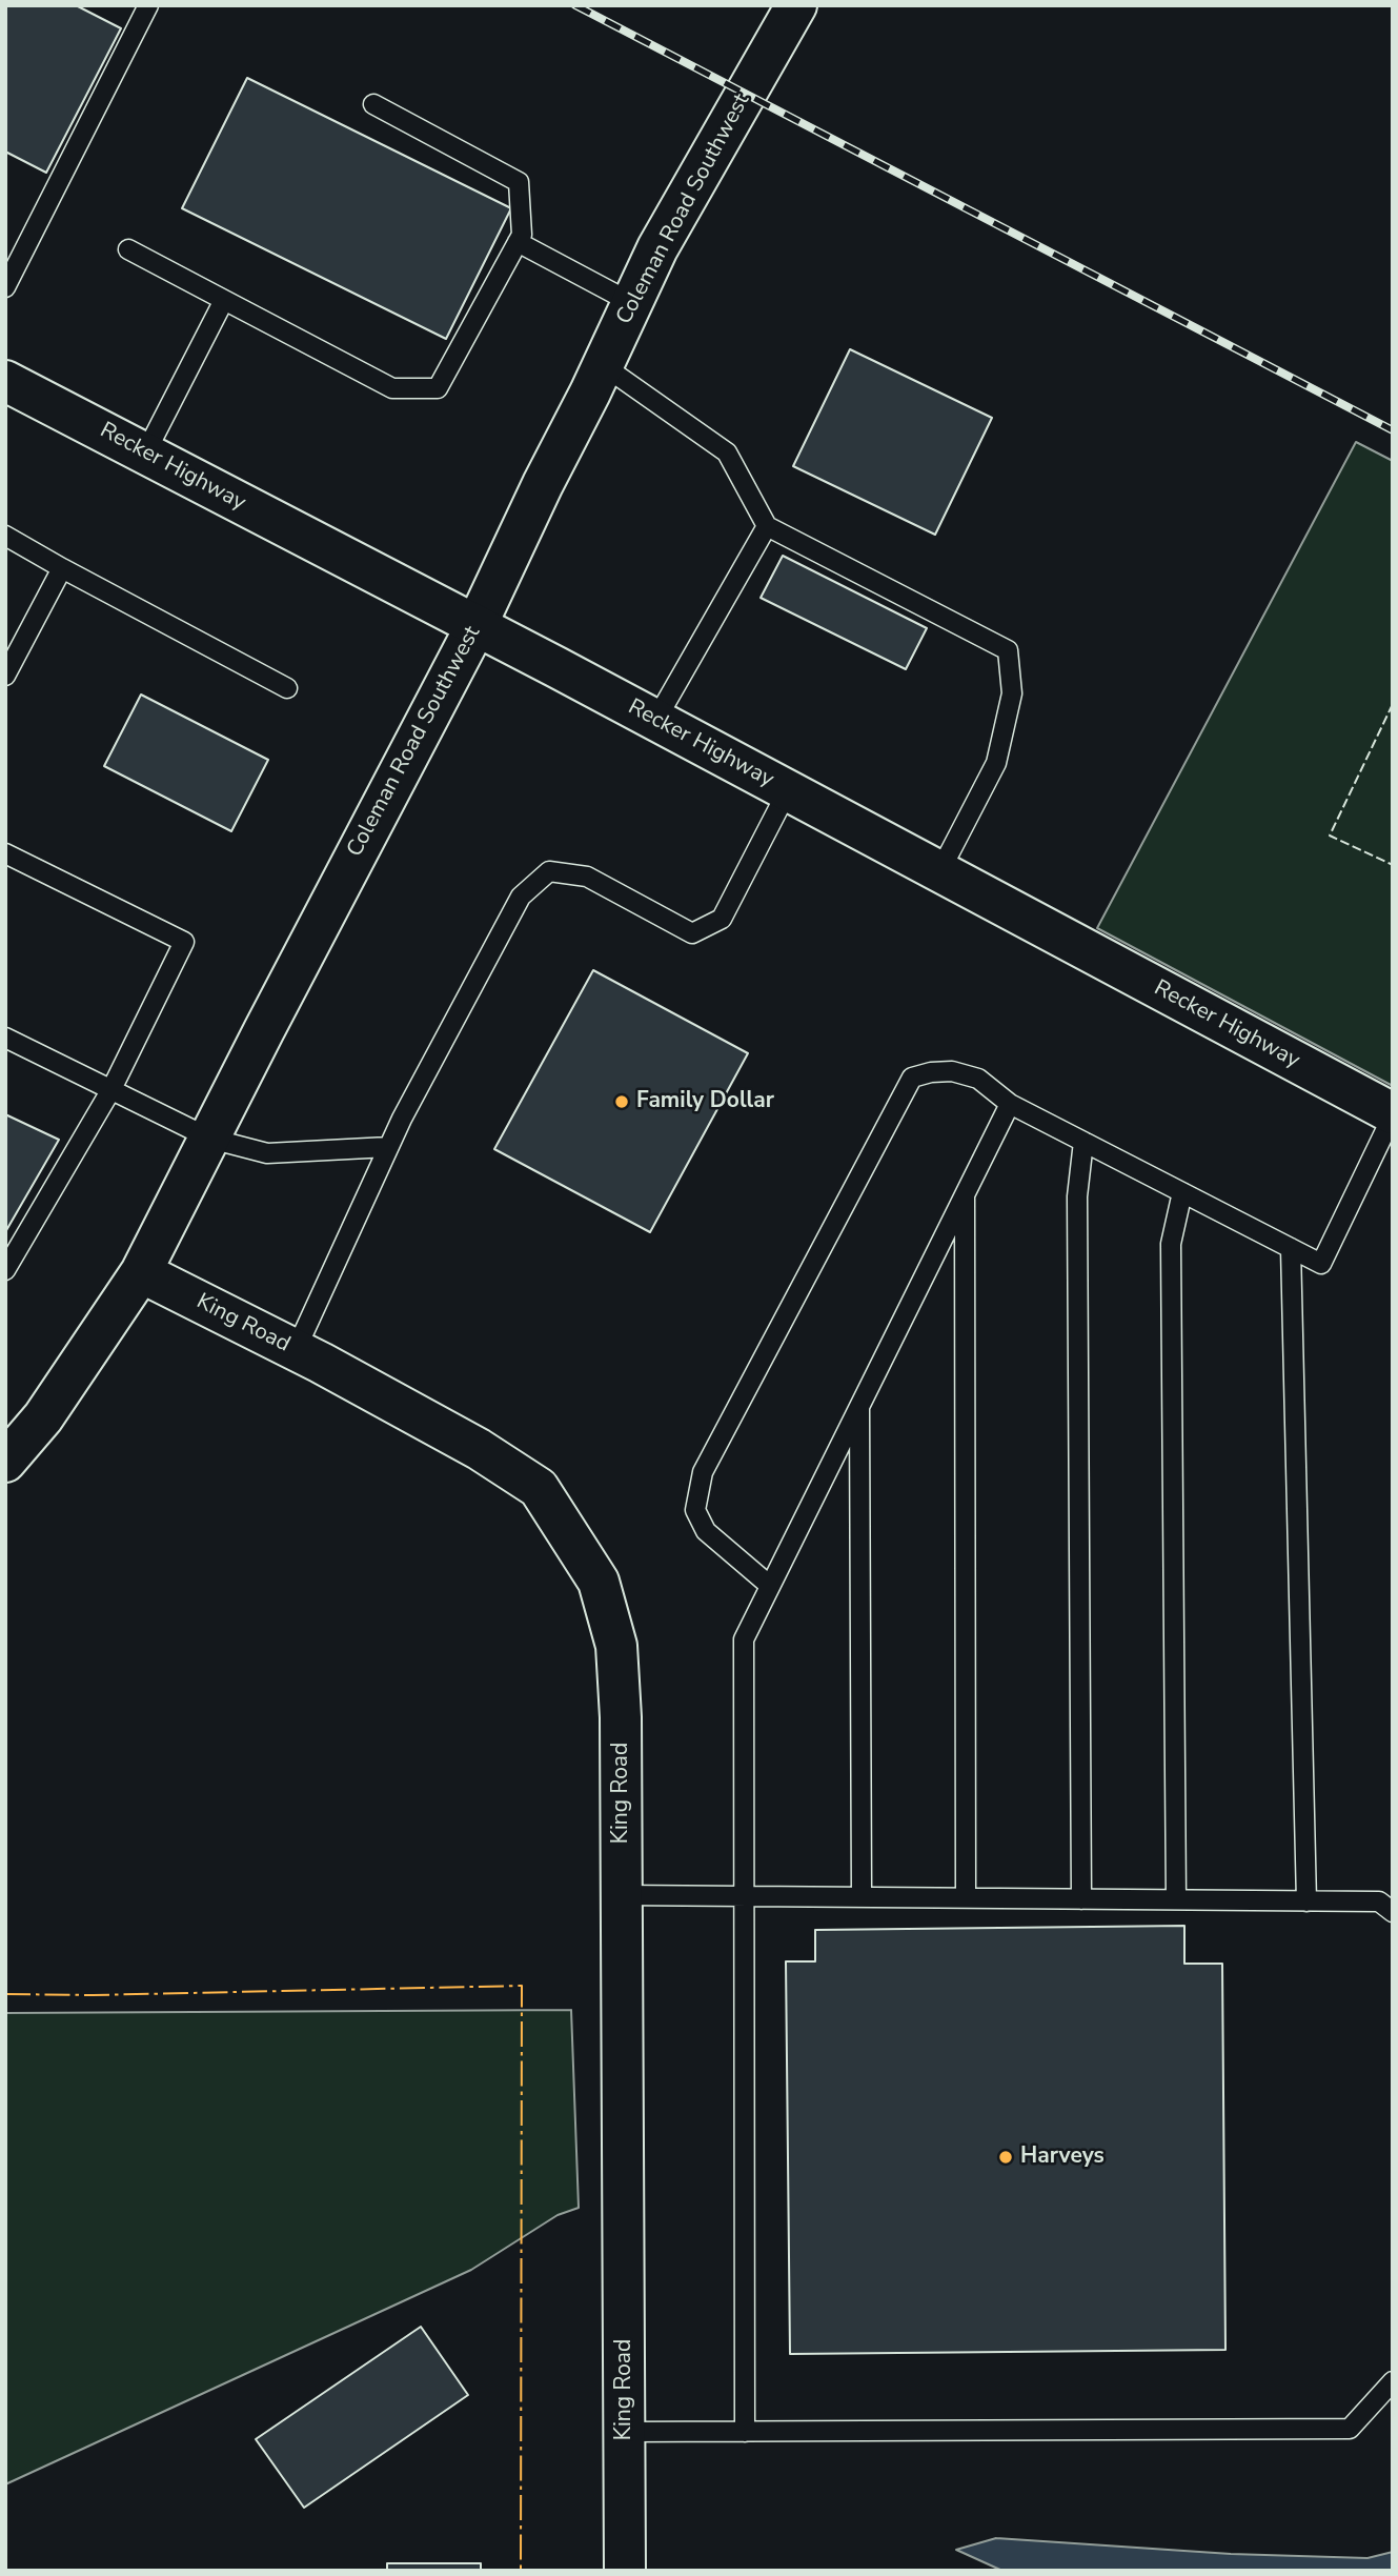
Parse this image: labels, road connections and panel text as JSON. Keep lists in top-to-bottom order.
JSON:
{
  "streets": {
    "street": ["Coleman Road Southwest", "Recker Highway", "King Road"]
  },
  "crossings": [
    ["Coleman Road Southwest", "Recker Highway"],
    ["Coleman Road Southwest", "King Road"]
  ],
  "places": ["Family Dollar", "Harveys"]
}
